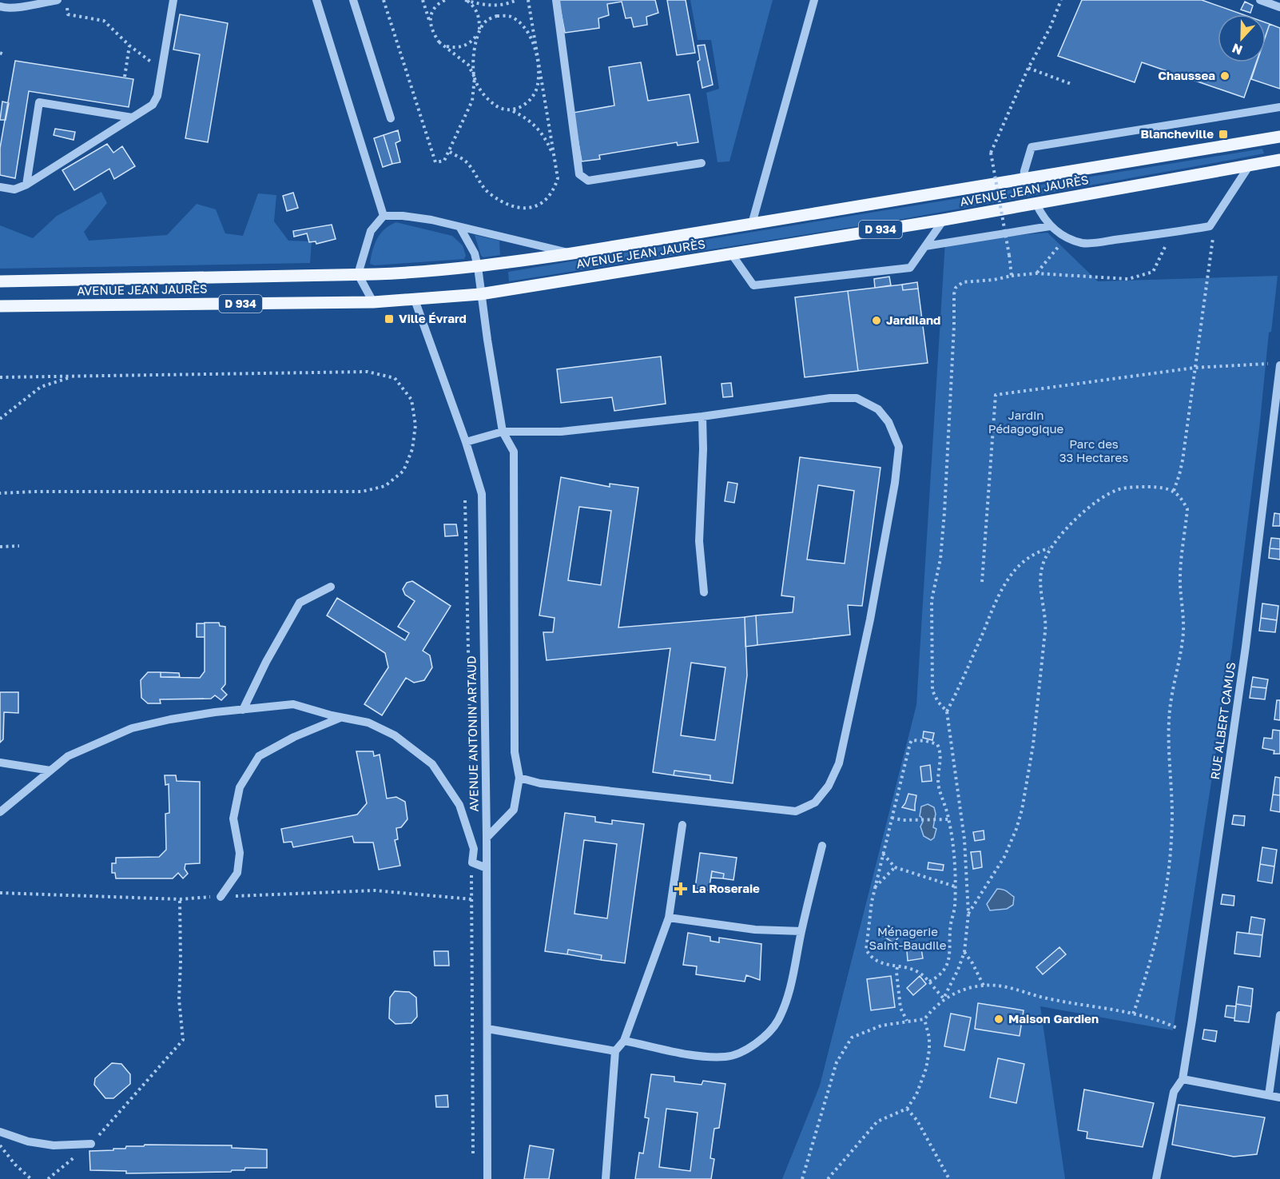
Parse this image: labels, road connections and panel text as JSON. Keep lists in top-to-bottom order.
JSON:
{
  "streets": {
    "main road": ["AVENUE JEAN JAURÈS", "D 934"],
    "street": ["RUE ALBERT CAMUS", "AVENUE ANTONIN ARTAUD"]
  },
  "crossings": [
    ["AVENUE JEAN JAURÈS", "AVENUE ANTONIN ARTAUD"]
  ],
  "parks": ["Jardin Pédagogique", "Parc des 33 Hectares", "Ménagerie Saint-Baudile"],
  "places": {
    "other": ["Chaussea", "Jardiland", "Maison Gardien"],
    "transit": ["Blancheville", "Ville Évrard"],
    "health": ["La Roseraie"]
  },
  "north": "bottom"
}
